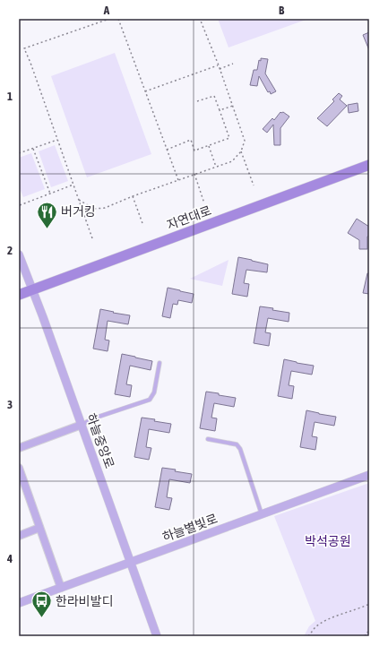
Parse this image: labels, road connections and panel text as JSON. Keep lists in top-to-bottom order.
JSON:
{
  "streets": {
    "main road": ["자연대로"],
    "street": ["하늘중앙로", "하늘별빛로"]
  },
  "crossings": [
    ["자연대로", "하늘중앙로"],
    ["하늘중앙로", "하늘별빛로"]
  ],
  "parks": ["박석공원"],
  "places": {
    "restaurant": ["버거킹"],
    "bus stop": ["한라비발디"]
  },
  "grid": {
    "columns": ["A", "B"],
    "rows": [
      "1",
      "2",
      "3",
      "4"
    ]
  }
}
